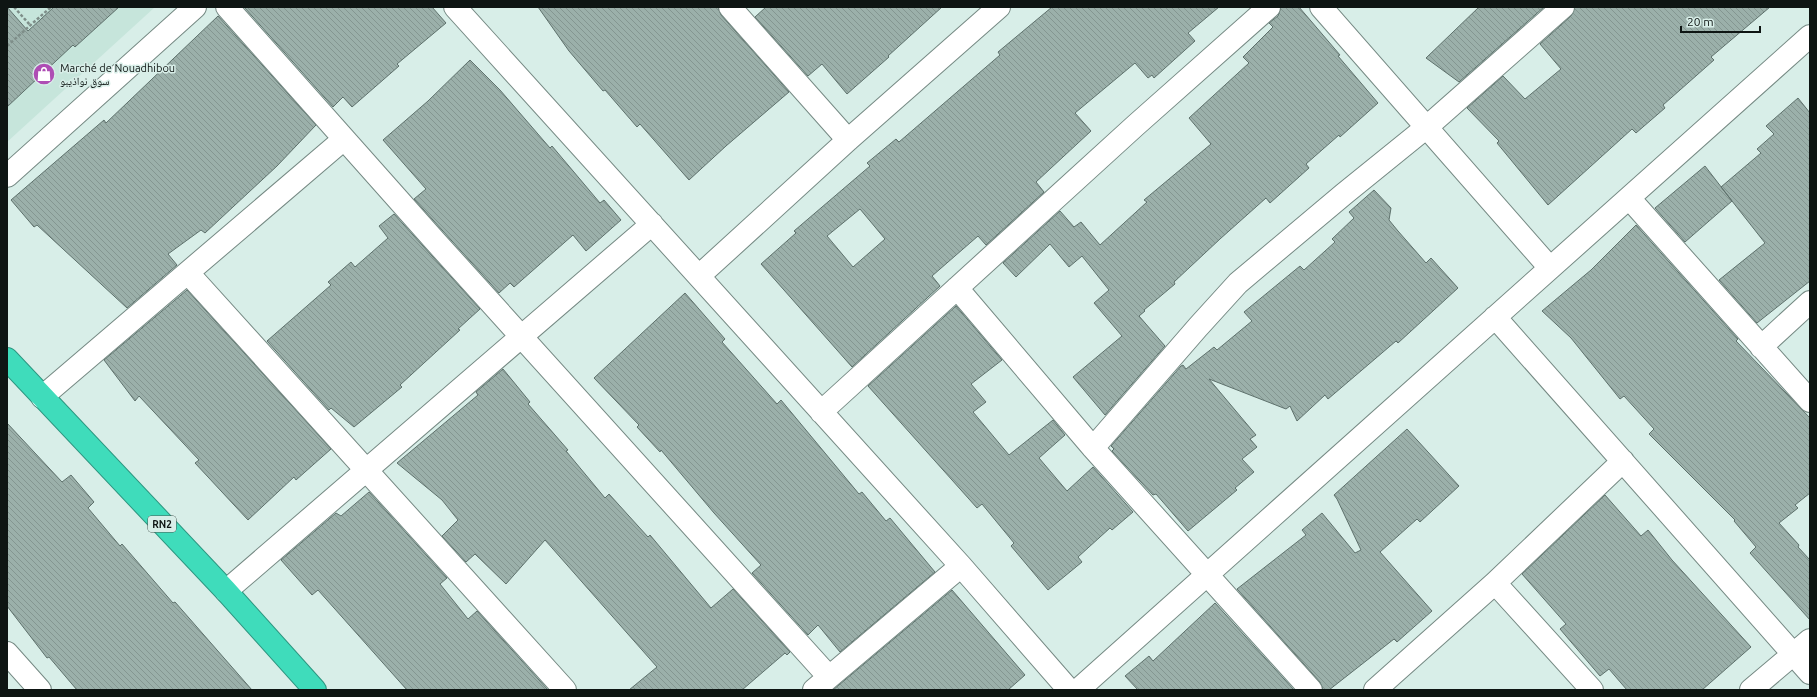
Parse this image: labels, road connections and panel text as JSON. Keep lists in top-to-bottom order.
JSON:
{
  "streets": {
    "highway": ["RN2"]
  },
  "places": {
    "shop": ["Marché de Nouadhibou سوق نواذيبو"]
  },
  "scale_bar": "20 m"
}
